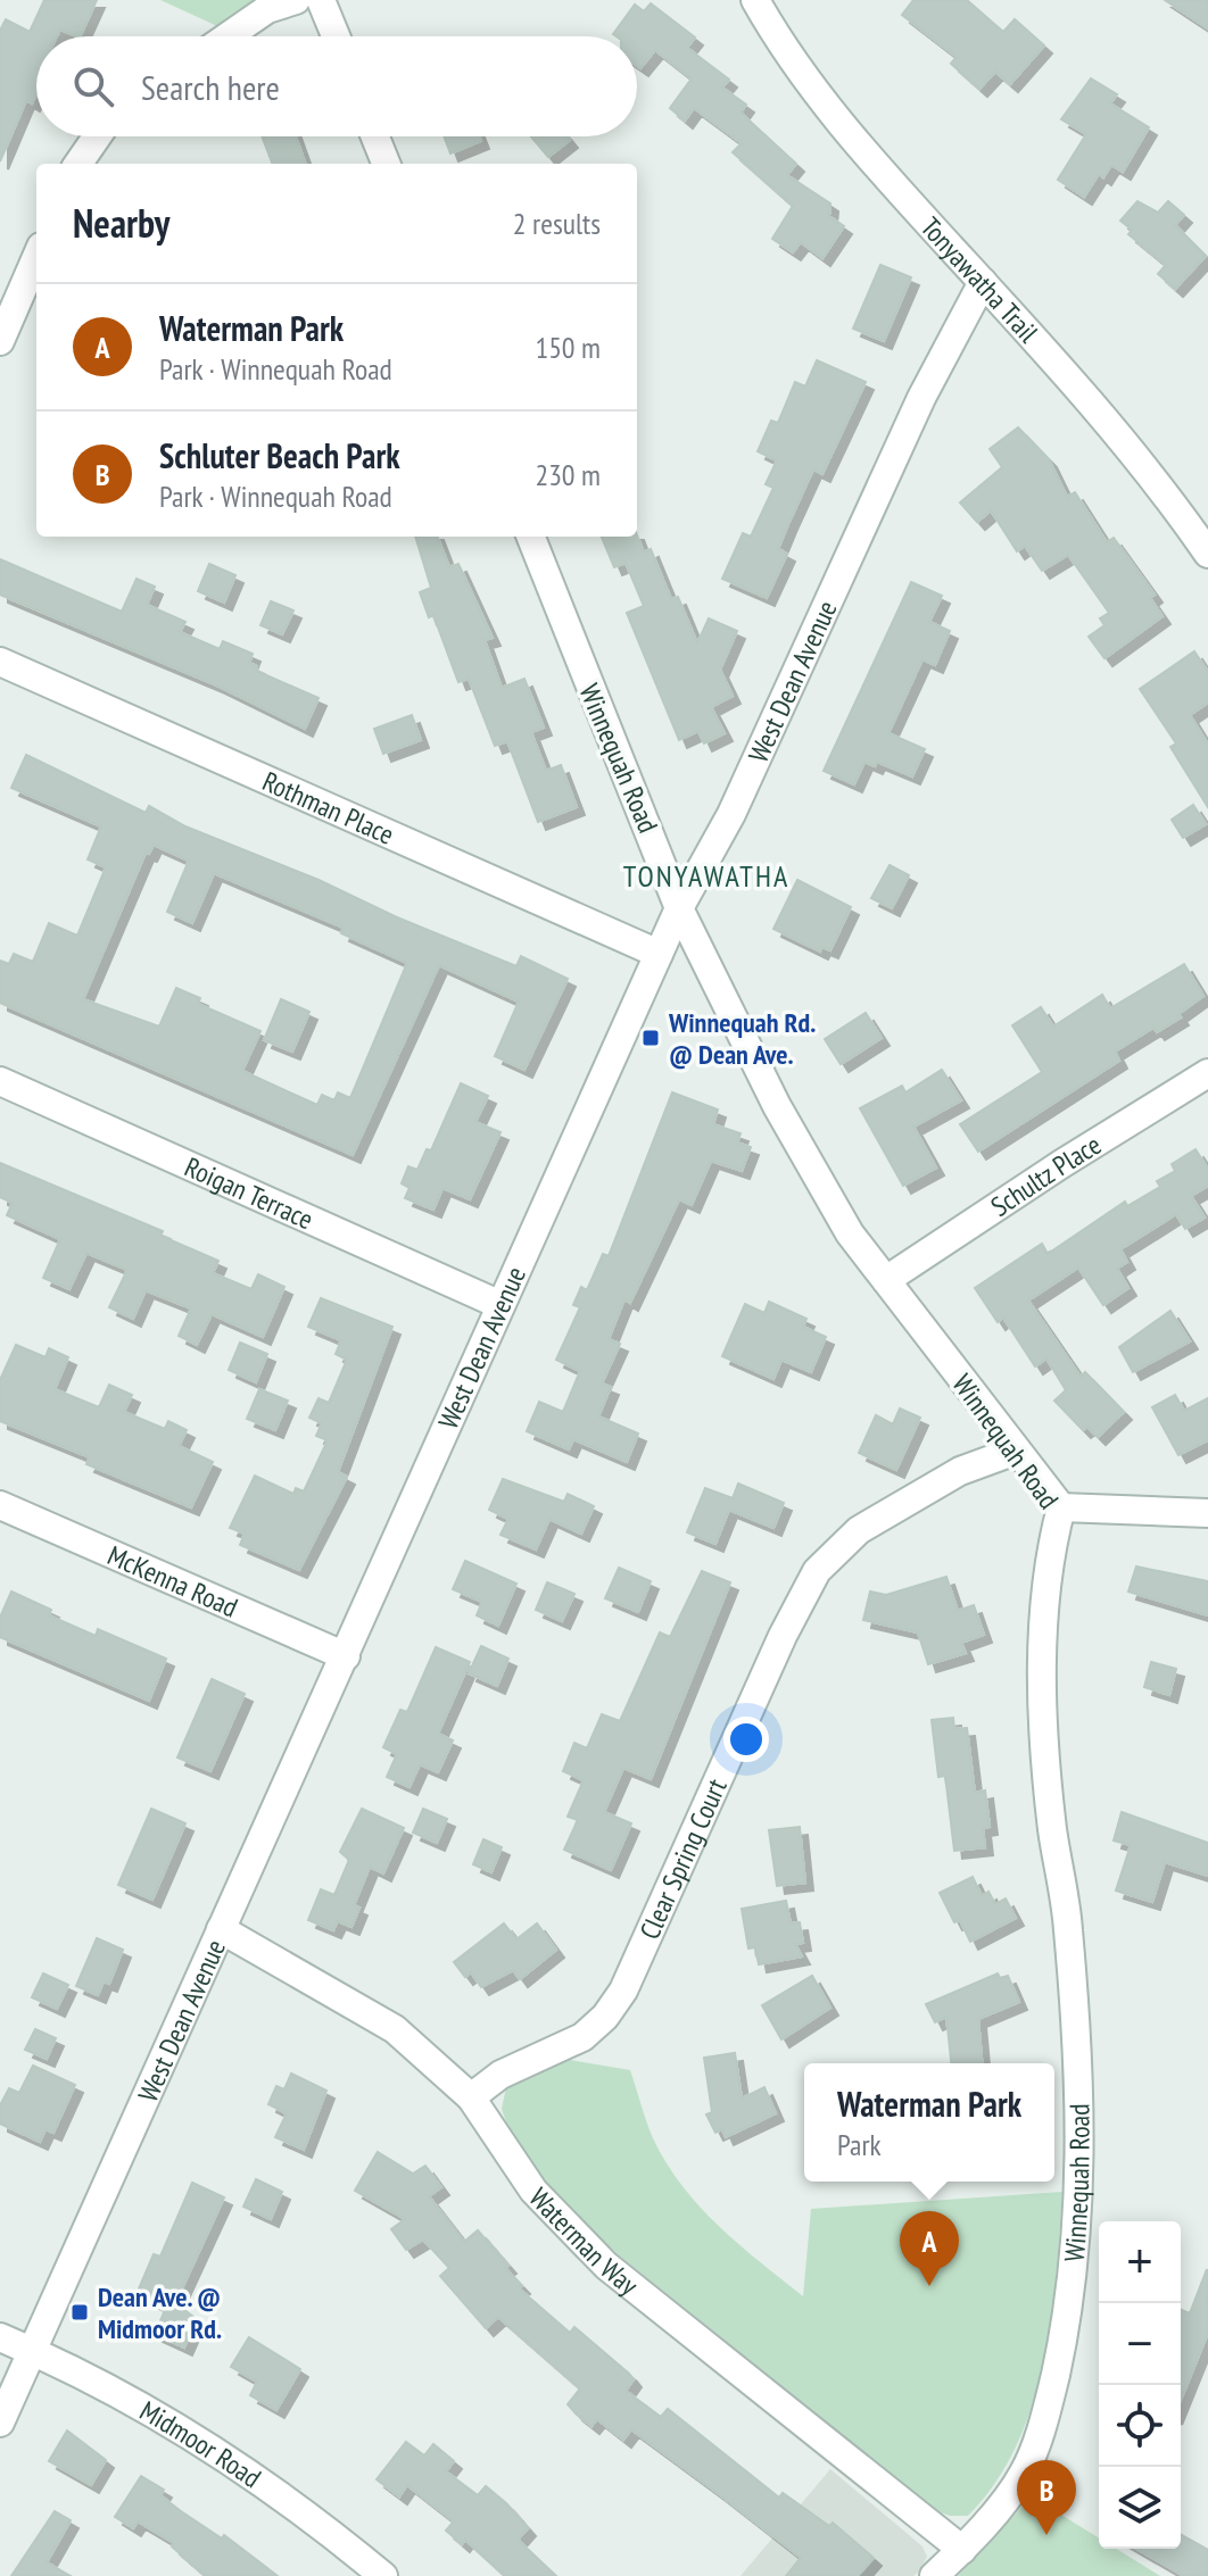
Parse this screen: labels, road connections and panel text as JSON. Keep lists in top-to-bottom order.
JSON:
{
  "streets": {
    "street": [
      "Tonyawatha Trail",
      "West Dean Avenue",
      "Winnequah Road",
      "Rothman Place",
      "Schultz Place",
      "Roigan Terrace",
      "McKenna Road",
      "Clear Spring Court",
      "Waterman Way",
      "Midmoor Road"
    ]
  },
  "crossings": [
    ["Tonyawatha Trail", "West Dean Avenue"],
    ["West Dean Avenue", "Winnequah Road"],
    ["West Dean Avenue", "Rothman Place"],
    ["West Dean Avenue", "Roigan Terrace"],
    ["West Dean Avenue", "McKenna Road"],
    ["West Dean Avenue", "Waterman Way"],
    ["West Dean Avenue", "Midmoor Road"],
    ["Winnequah Road", "Schultz Place"],
    ["Winnequah Road", "Clear Spring Court"],
    ["Winnequah Road", "Waterman Way"],
    ["Clear Spring Court", "Waterman Way"]
  ],
  "districts": ["TONYAWATHA"],
  "places": {
    "transit": ["Winnequah Rd. @ Dean Ave.", "Dean Ave. @ Midmoor Rd."]
  },
  "page": {
    "search": "Search here",
    "heading": ["Nearby", "2 results"],
    "list": [
      {
        "mark": "A",
        "name": "Waterman Park",
        "note": "Park · Winnequah Road",
        "value": "150 m"
      },
      {
        "mark": "B",
        "name": "Schluter Beach Park",
        "note": "Park · Winnequah Road",
        "value": "230 m"
      }
    ],
    "popup": ["Waterman Park", "Park"],
    "pins": ["A", "B"],
    "map_buttons": ["+", "−"]
  }
}
